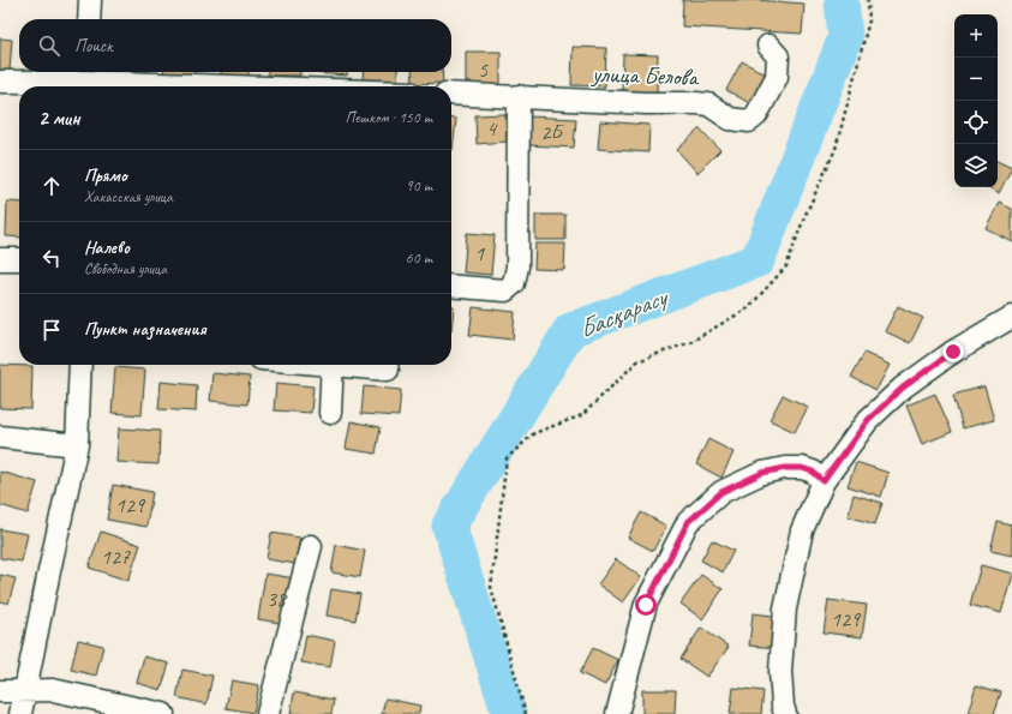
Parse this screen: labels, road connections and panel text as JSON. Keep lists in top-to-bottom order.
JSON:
{
  "streets": {
    "street": ["улица Белова"]
  },
  "water": ["Басқарасу"],
  "house_numbers": [
    "5",
    "4",
    "2Б",
    "1",
    "129",
    "127",
    "38",
    "129"
  ],
  "page": {
    "map_buttons": ["+", "−"],
    "search": "Поиск",
    "heading": ["2 мин", "Пешком · 150 m"],
    "list": [
      ["Прямо", "Хакасская улица", "90 m"],
      ["Налево", "Свободная улица", "60 m"],
      "Пункт назначения"
    ]
  }
}
